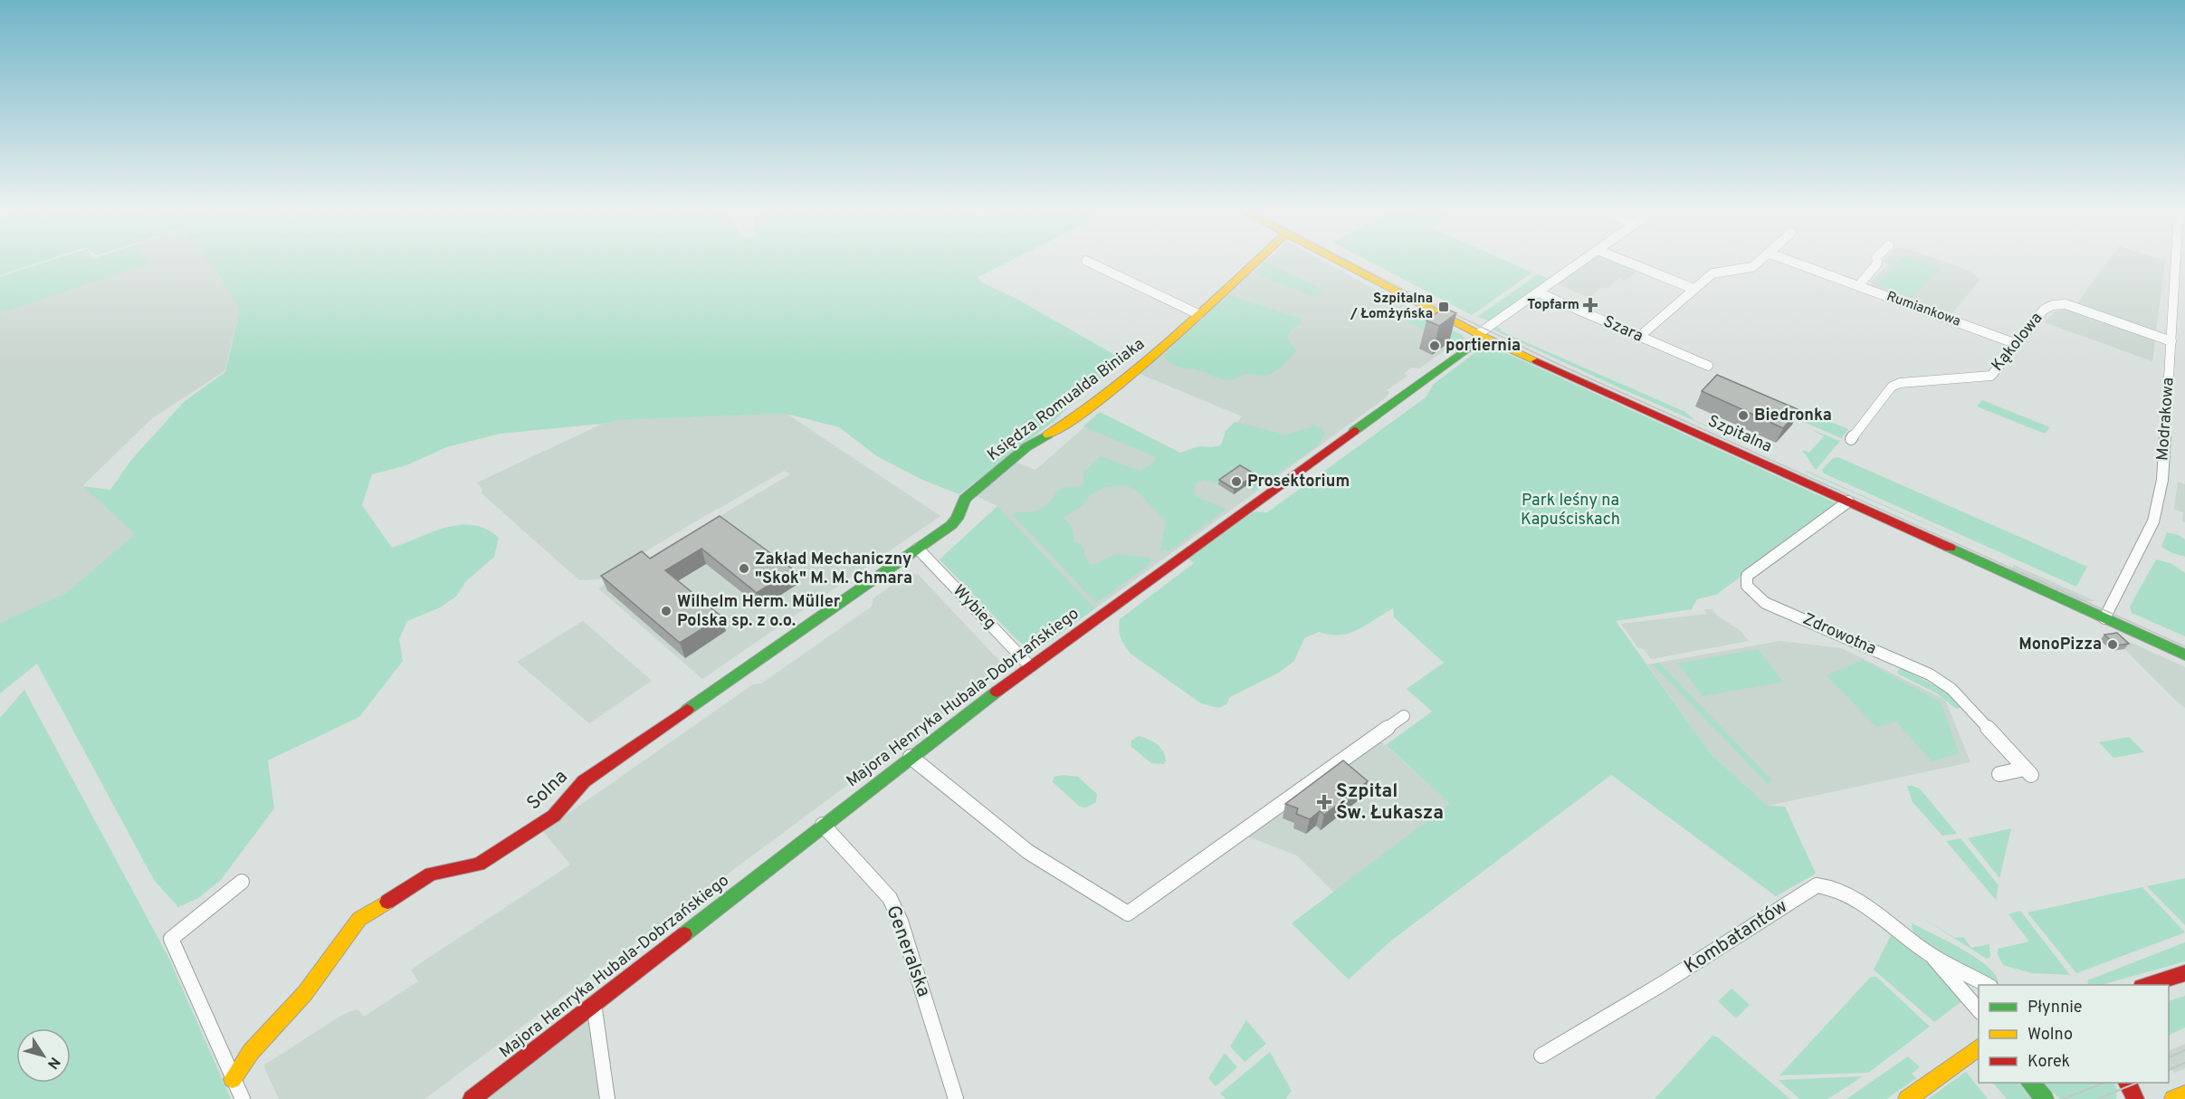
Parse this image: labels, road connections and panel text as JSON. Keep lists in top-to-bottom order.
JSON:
{
  "streets": {
    "street": [
      "Rumiankowa",
      "Szara",
      "Kąkolowa",
      "Księdza Romualda Biniaka",
      "Modrakowa",
      "Szpitalna",
      "Wybieg",
      "Zdrowotna",
      "Majora Henryka Hubala-Dobrzańskiego",
      "Solna",
      "Kombatantów",
      "Generalska"
    ]
  },
  "crossings": [
    ["Rumiankowa", "Kąkolowa"],
    ["Kąkolowa", "Modrakowa"],
    ["Księdza Romualda Biniaka", "Wybieg"],
    ["Księdza Romualda Biniaka", "Solna"],
    ["Modrakowa", "Szpitalna"],
    ["Szpitalna", "Zdrowotna"],
    ["Szpitalna", "Majora Henryka Hubala-Dobrzańskiego"],
    ["Wybieg", "Majora Henryka Hubala-Dobrzańskiego"],
    ["Wybieg", "Solna"],
    ["Majora Henryka Hubala-Dobrzańskiego", "Generalska"]
  ],
  "parks": ["Park leśny na Kapuściskach"],
  "places": {
    "health": ["Topfarm", "Szpital Św. Łukasza"],
    "transit": ["Szpitalna / Łomżyńska"],
    "other": [
      "portiernia",
      "Biedronka",
      "Prosektorium",
      "Zakład Mechaniczny \"Skok\" M. M. Chmara",
      "Wilhelm Herm. Müller Polska sp. z o.o.",
      "MonoPizza"
    ]
  },
  "legend": ["Płynnie", "Wolno", "Korek"],
  "north": "bottom right"
}
